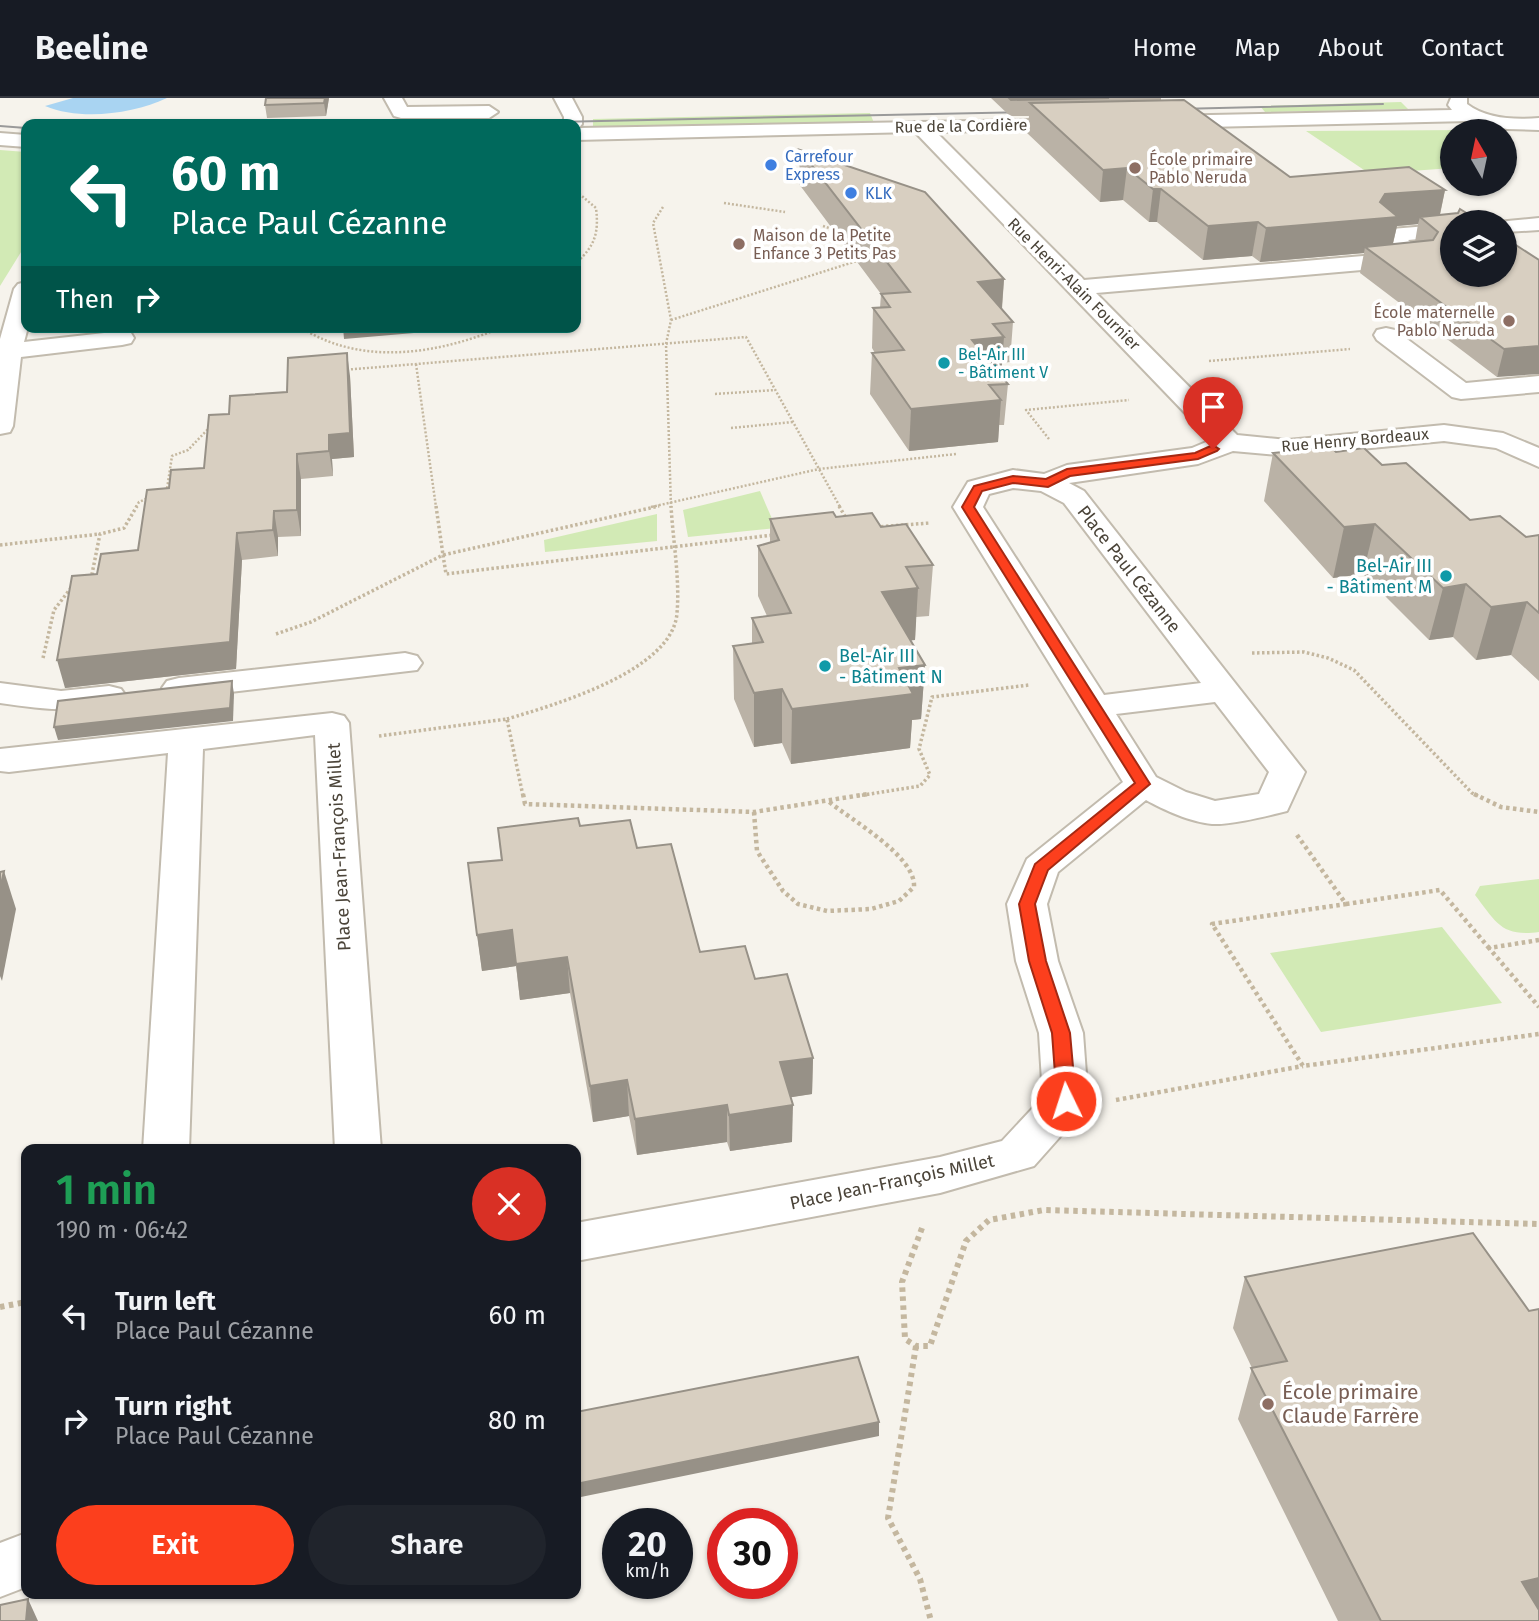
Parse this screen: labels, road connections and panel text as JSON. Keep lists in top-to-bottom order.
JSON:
{
  "streets": {
    "street": [
      "Rue de la Cordière",
      "Rue Henri-Alain Fournier",
      "Rue Henry Bordeaux",
      "Place Paul Cézanne",
      "Place Jean-François Millet"
    ]
  },
  "crossings": [
    ["Rue de la Cordière", "Rue Henri-Alain Fournier"],
    ["Rue Henri-Alain Fournier", "Rue Henry Bordeaux"],
    ["Rue Henry Bordeaux", "Place Paul Cézanne"]
  ],
  "places": [
    "Carrefour Express",
    "École primaire Pablo Neruda",
    "KLK",
    "Maison de la Petite Enfance 3 Petits Pas",
    "École maternelle Pablo Neruda",
    "Bel-Air III - Bâtiment V",
    "Bel-Air III - Bâtiment M",
    "Bel-Air III - Bâtiment N",
    "École primaire Claude Farrère"
  ],
  "north": "top",
  "page": {
    "header": "Beeline",
    "nav": [
      "Home",
      "Map",
      "About",
      "Contact"
    ],
    "turn": ["60 m", "Place Paul Cézanne"],
    "then": "Then",
    "heading": ["1 min", "190 m · 06:42"],
    "list": [
      {
        "name": "Turn left",
        "note": "Place Paul Cézanne",
        "value": "60 m"
      },
      {
        "name": "Turn right",
        "note": "Place Paul Cézanne",
        "value": "80 m"
      }
    ],
    "buttons": ["Exit", "Share"],
    "speed": "20 km/h",
    "limit": "30"
  }
}
